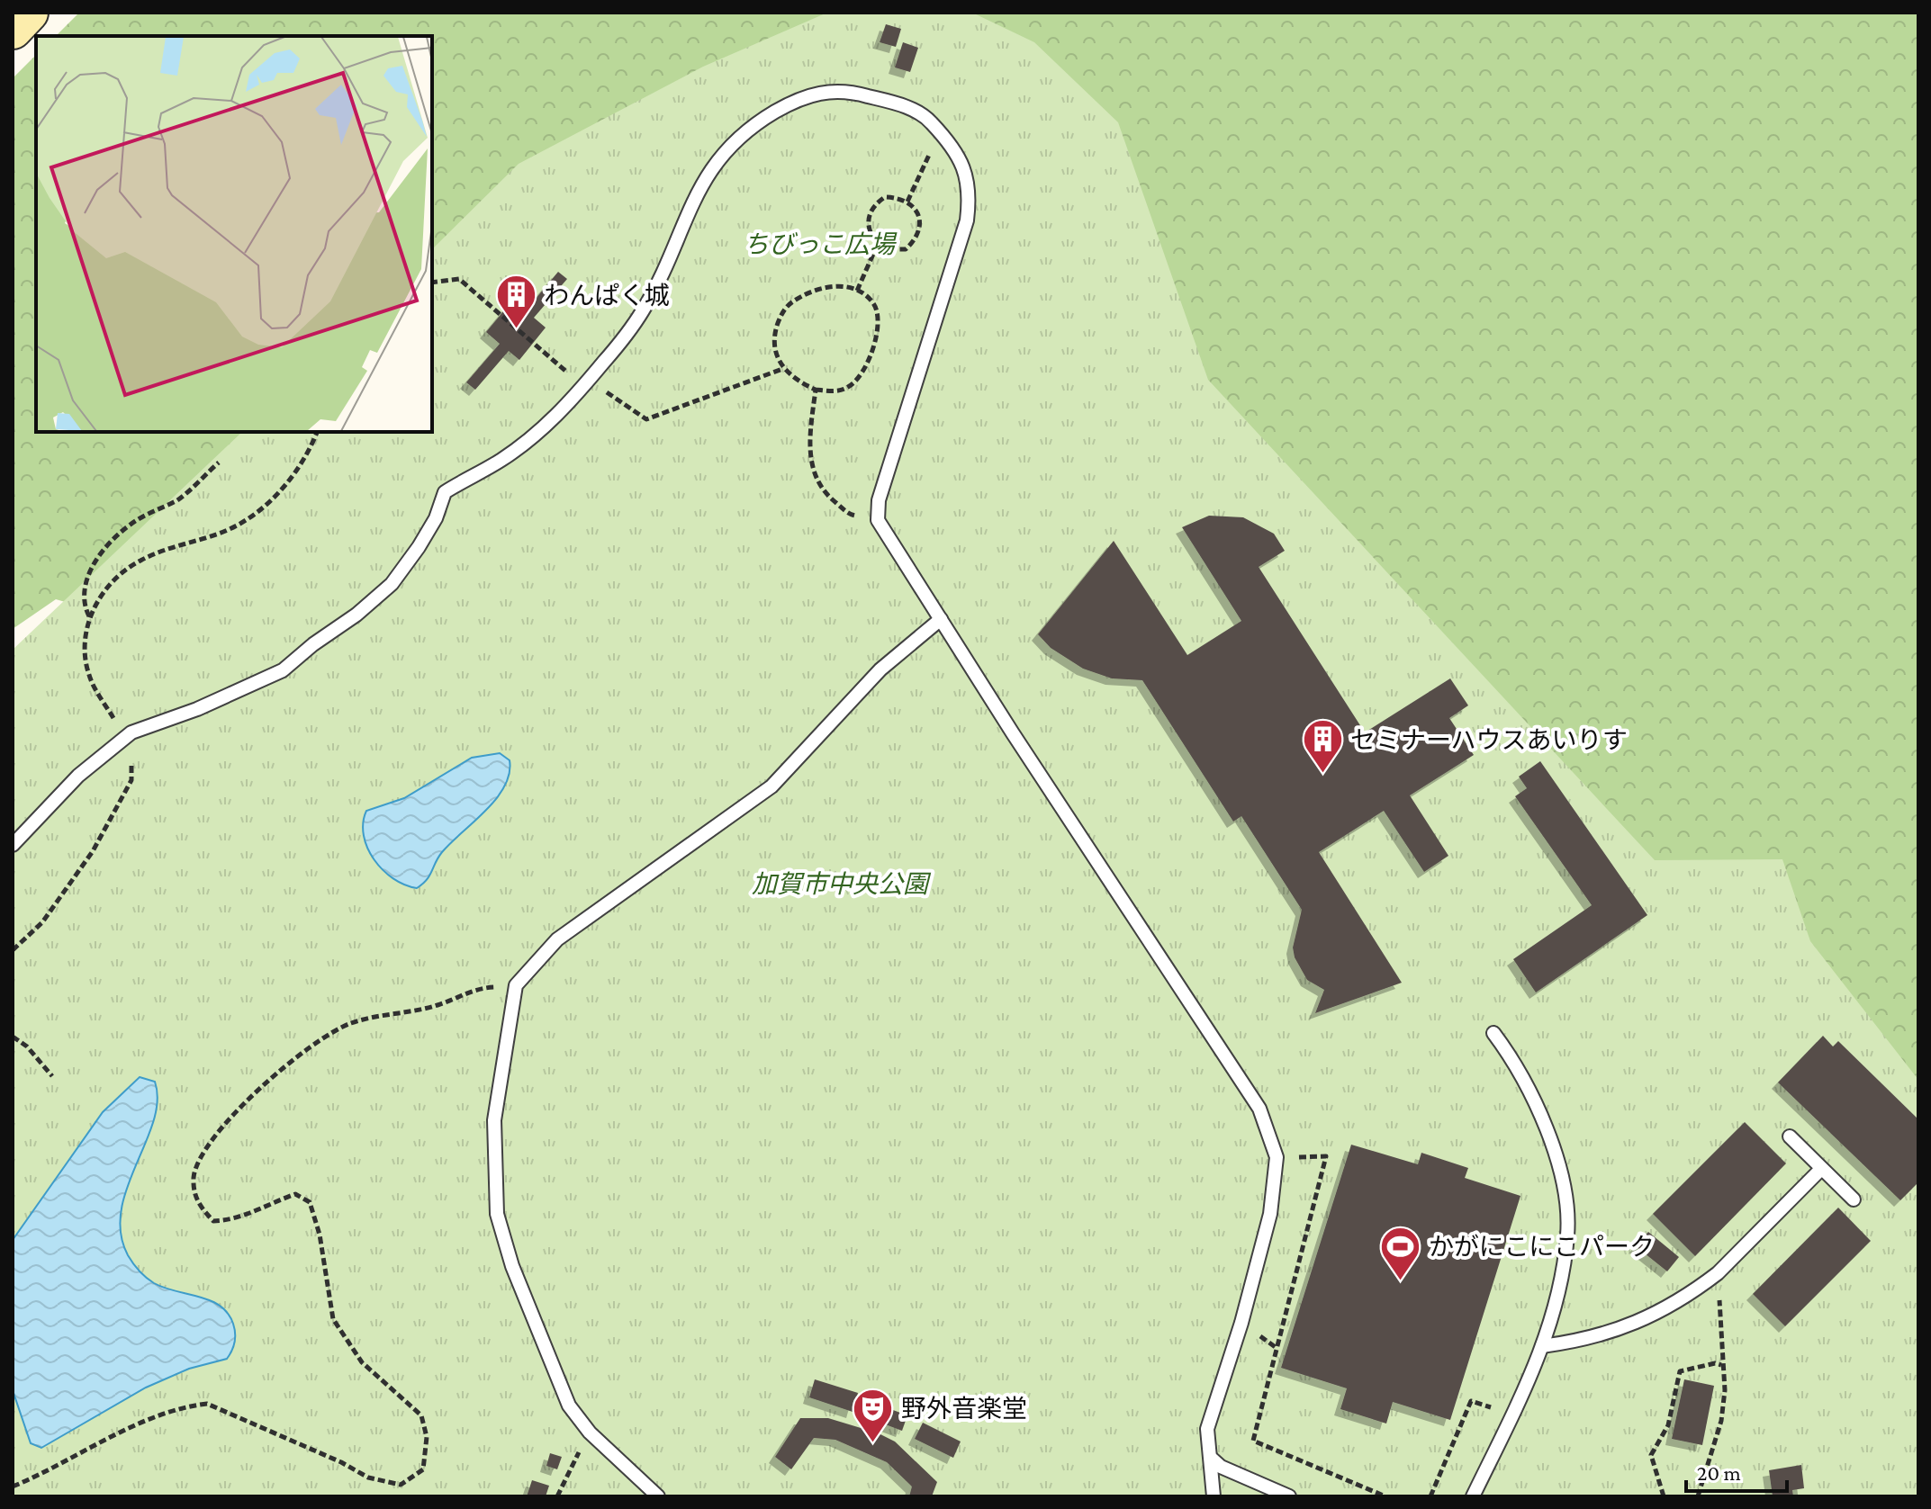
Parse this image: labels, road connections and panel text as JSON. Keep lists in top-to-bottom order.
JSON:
{
  "parks": ["ちびっこ広場", "加賀市中央公園"],
  "places": {
    "building": ["わんぱく城", "セミナーハウスあいりす"],
    "sports": ["かがにこにこパーク"],
    "theatre": ["野外音楽堂"]
  },
  "scale_bar": "20 m"
}
